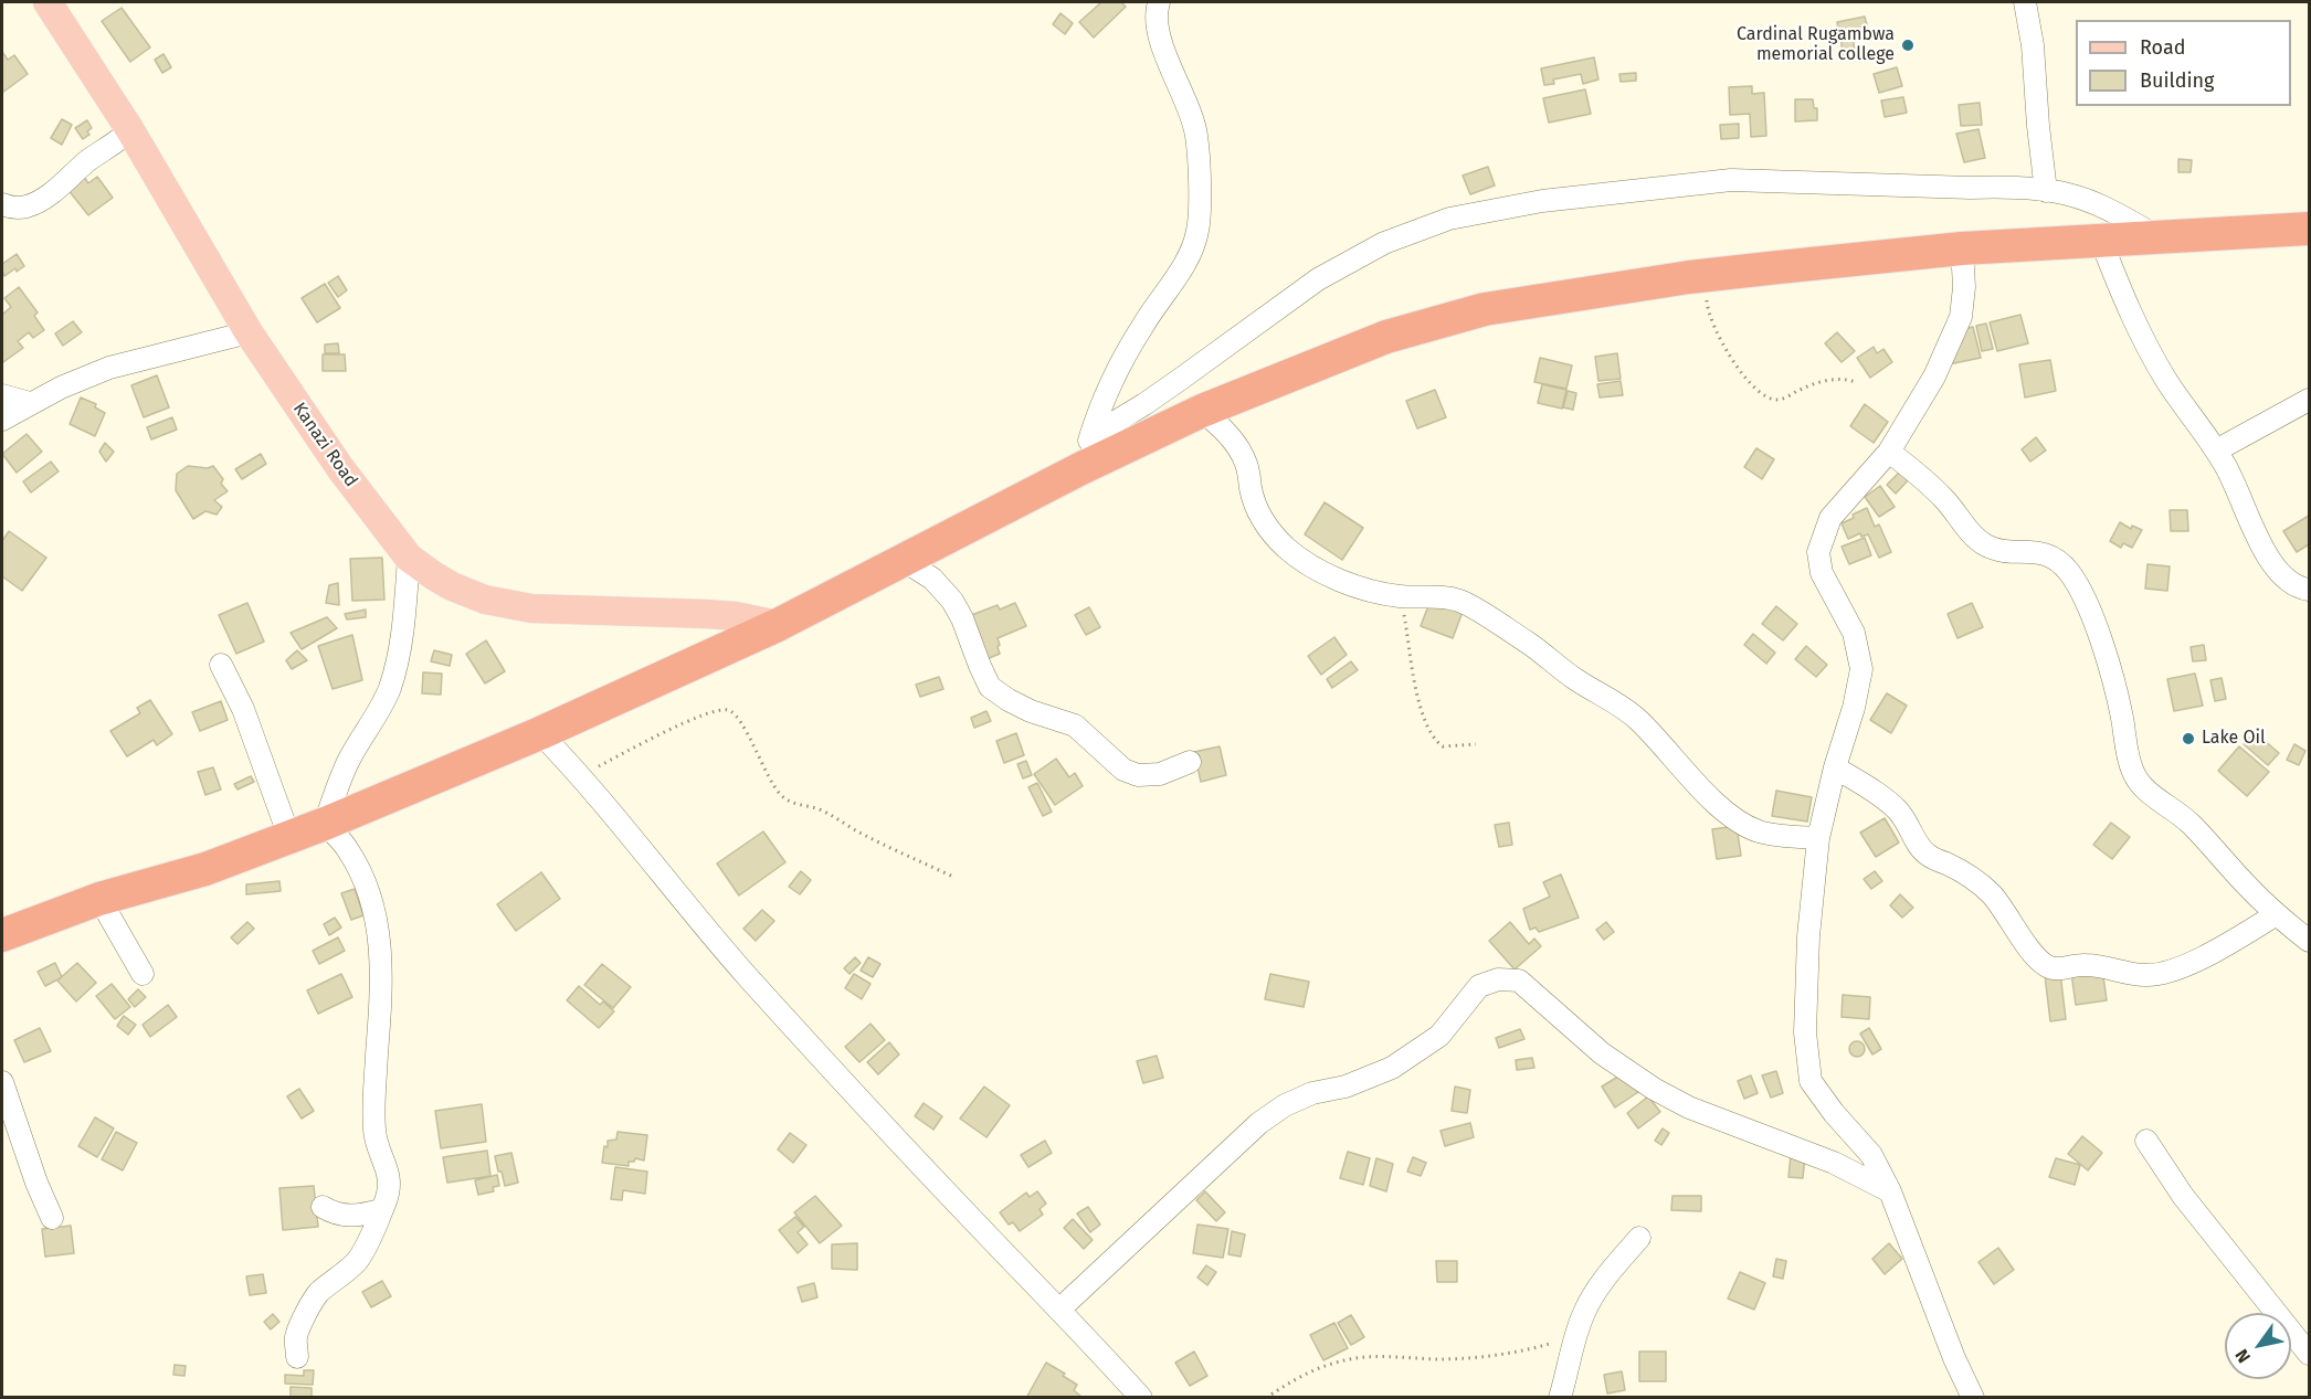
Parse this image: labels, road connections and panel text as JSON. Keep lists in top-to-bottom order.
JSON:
{
  "streets": {
    "main road": ["Kanazi Road"]
  },
  "places": ["Cardinal Rugambwa memorial college", "Lake Oil"],
  "legend": ["Road", "Building"],
  "north": "bottom left"
}
